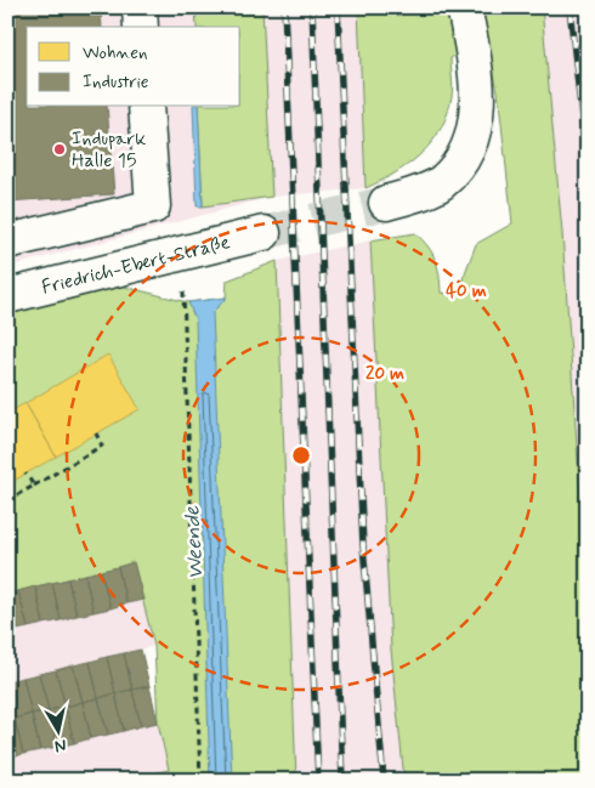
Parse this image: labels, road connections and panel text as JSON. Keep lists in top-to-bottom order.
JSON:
{
  "streets": {
    "street": ["Friedrich-Ebert-Straße"]
  },
  "water": ["Weende"],
  "places": ["Indupark Halle 15"],
  "legend": ["Wohnen", "Industrie"],
  "north": "bottom",
  "rings": ["40 m", "20 m"]
}
